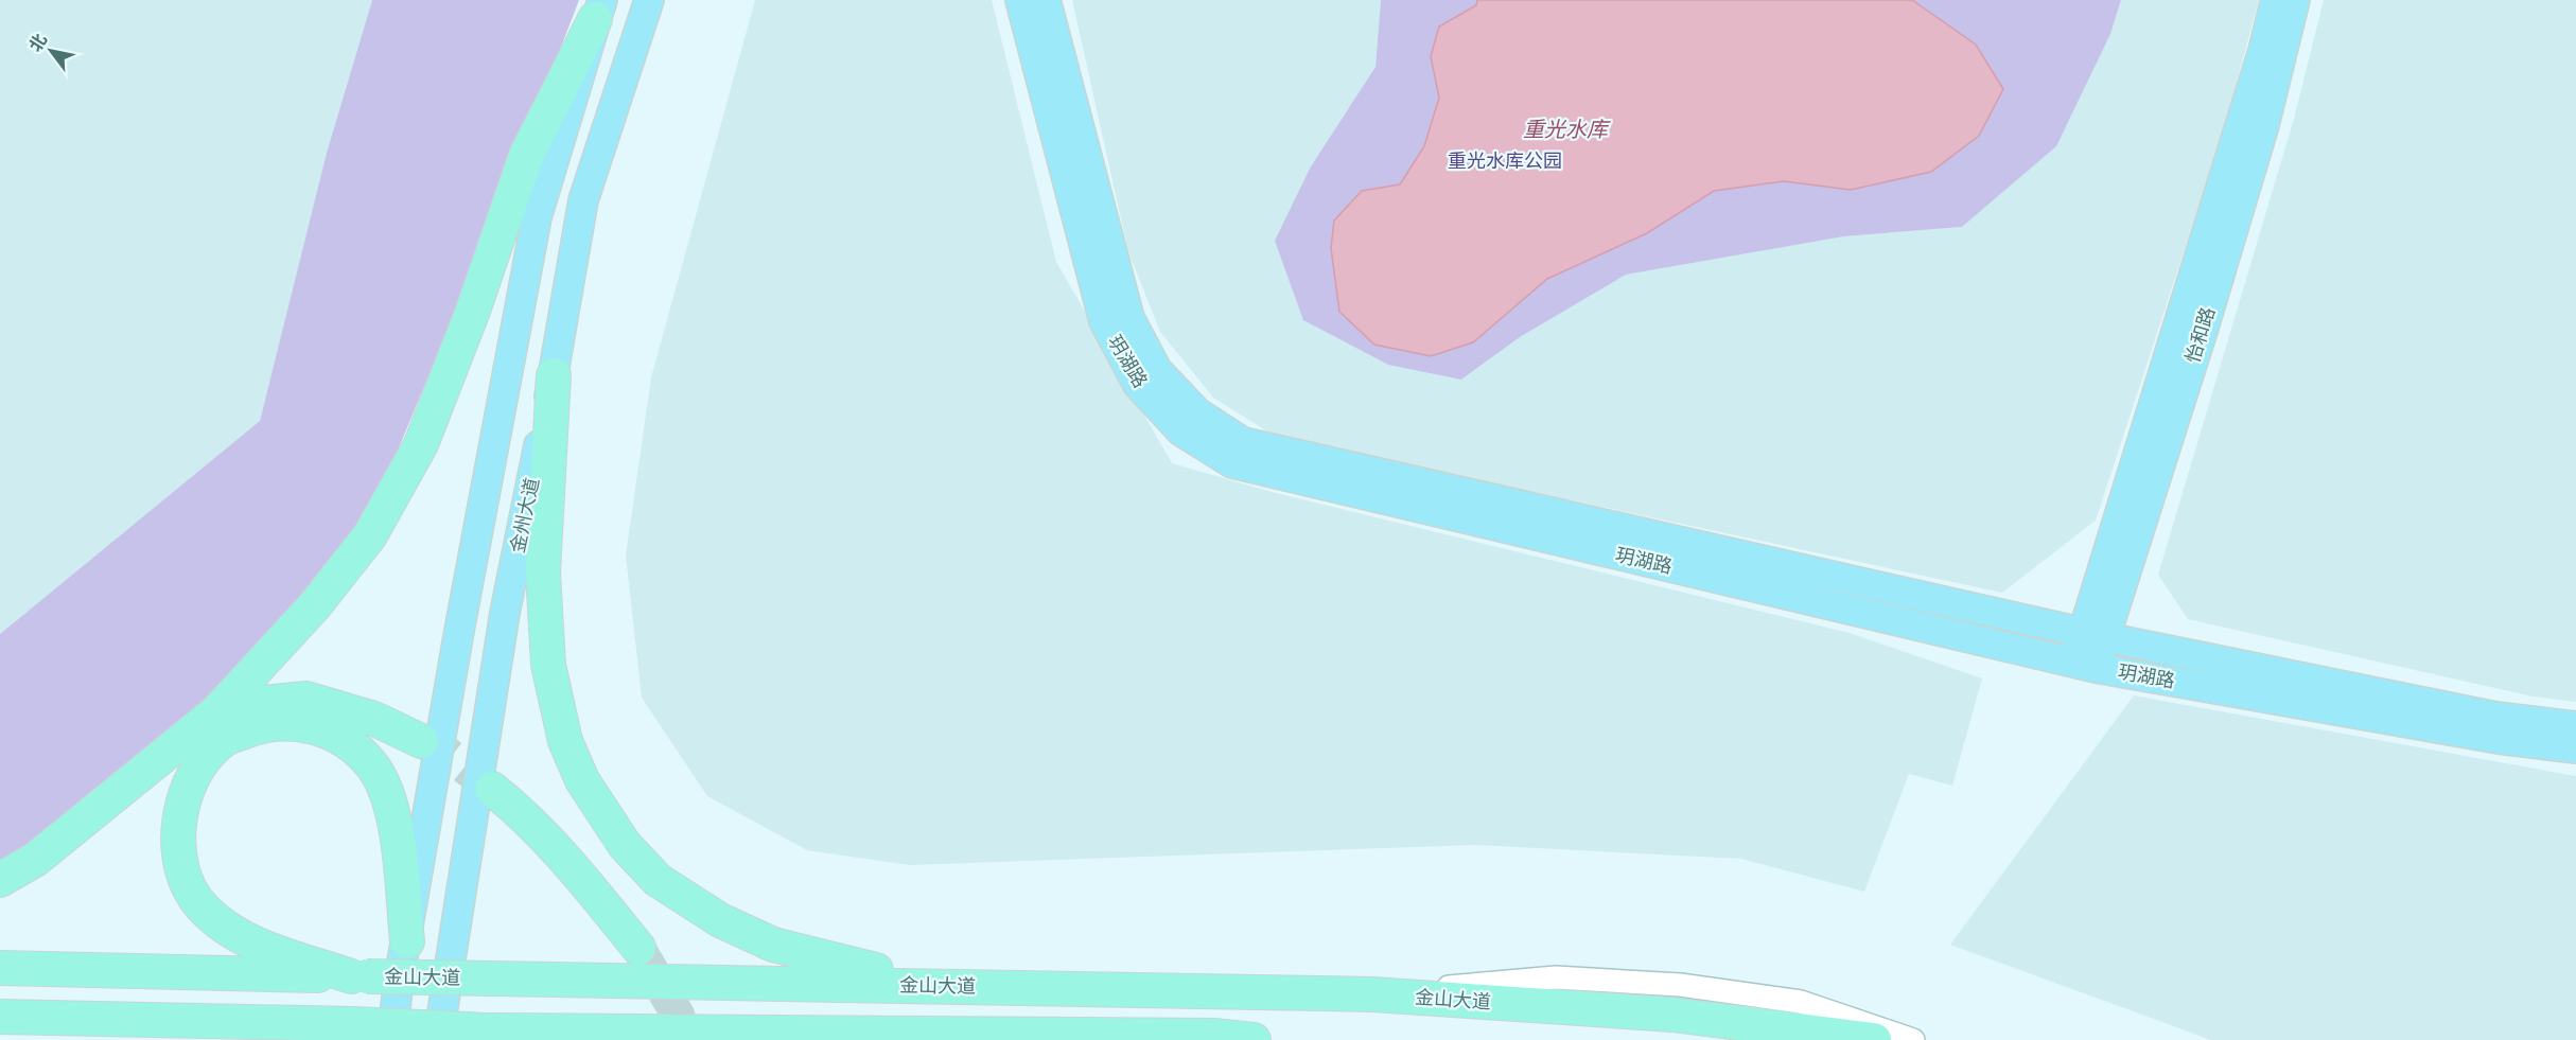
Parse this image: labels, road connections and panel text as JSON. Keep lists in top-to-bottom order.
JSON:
{
  "streets": {
    "highway": ["金山大道"],
    "main road": ["怡和路", "玥湖路", "金州大道"]
  },
  "crossings": [
    ["怡和路", "玥湖路"]
  ],
  "water": ["重光水库"],
  "parks": ["重光水库公园"],
  "north": "top left"
}
